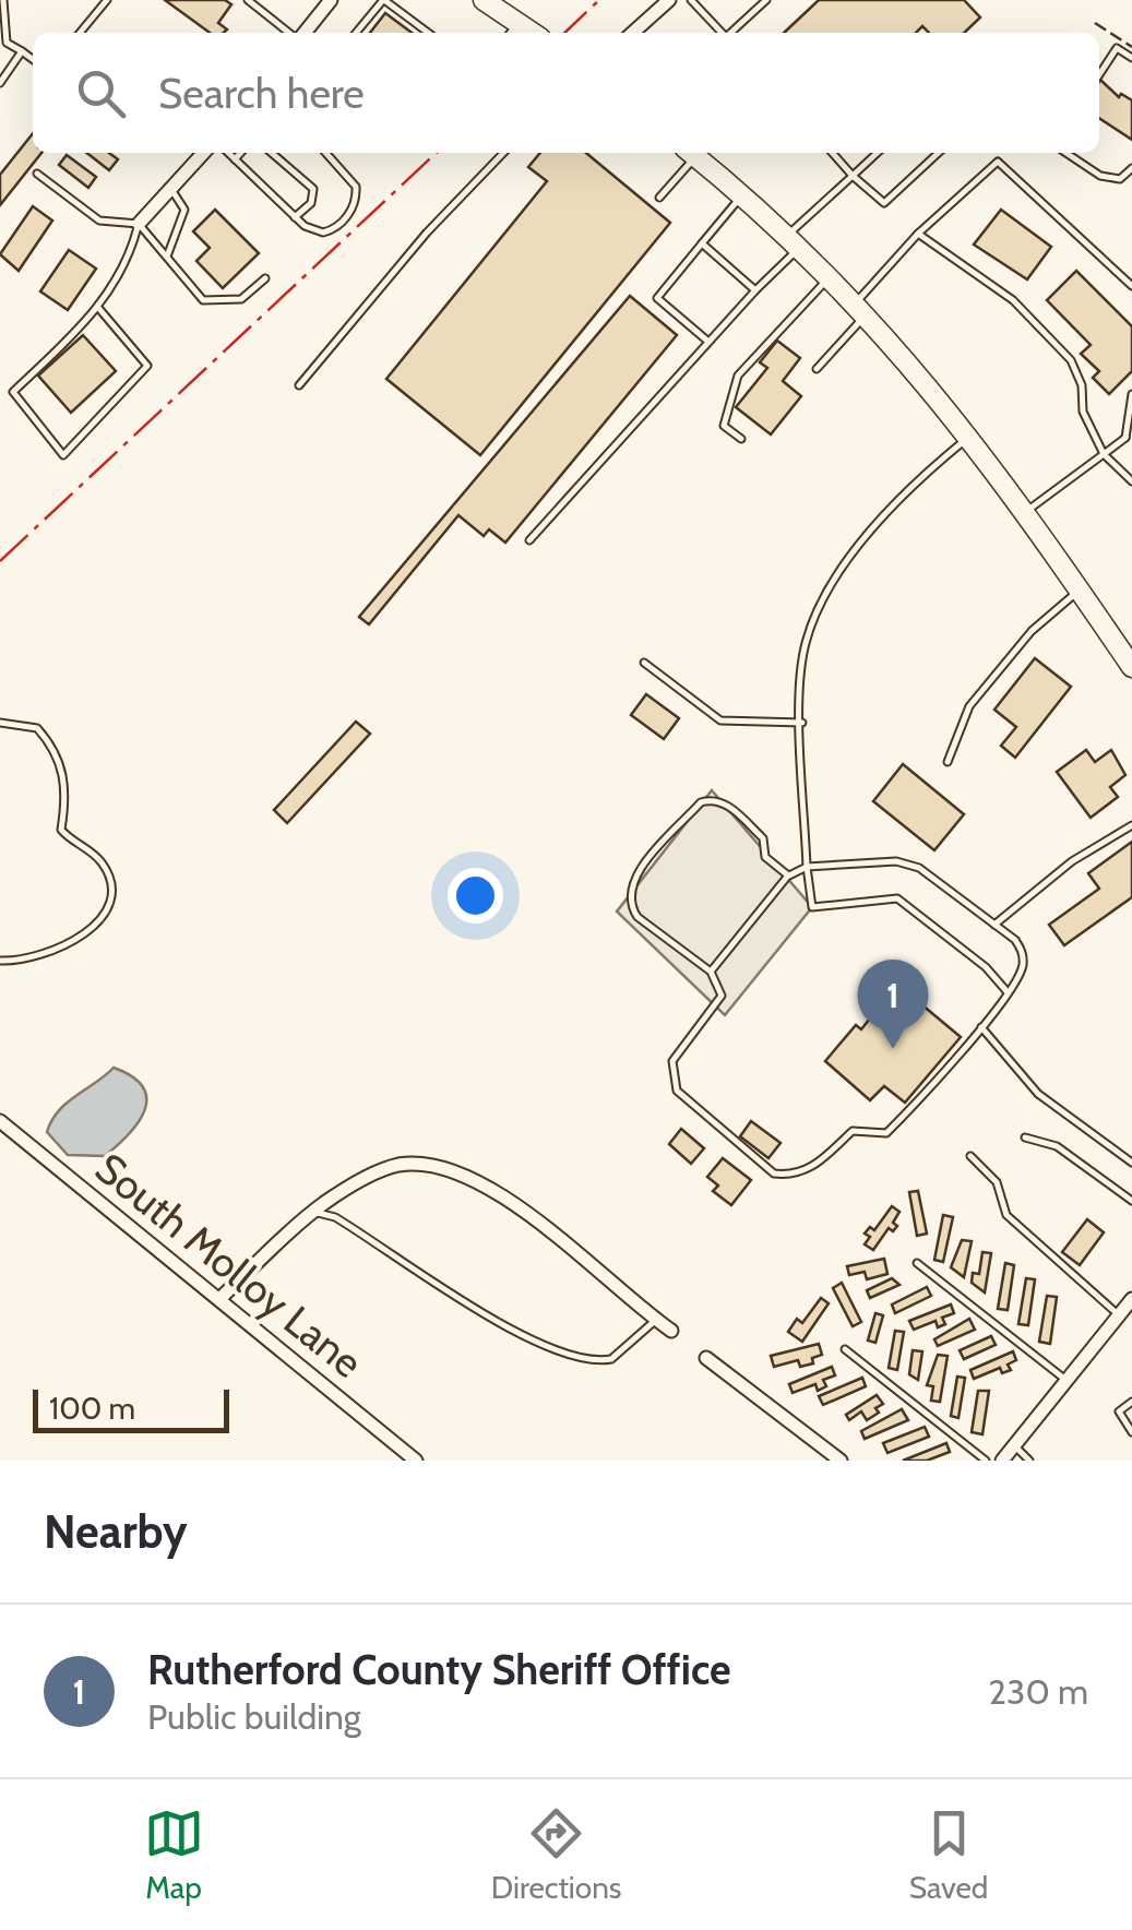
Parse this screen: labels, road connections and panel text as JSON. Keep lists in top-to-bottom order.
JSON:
{
  "streets": {
    "street": ["South Molloy Lane"]
  },
  "scale_bar": "100 m",
  "page": {
    "search": "Search here",
    "pins": "1",
    "scale": "100 m",
    "heading": "Nearby",
    "list": [
      {
        "mark": "1",
        "name": "Rutherford County Sheriff Office",
        "note": "Public building",
        "value": "230 m"
      }
    ],
    "nav": ["Map", "Directions", "Saved"]
  }
}
